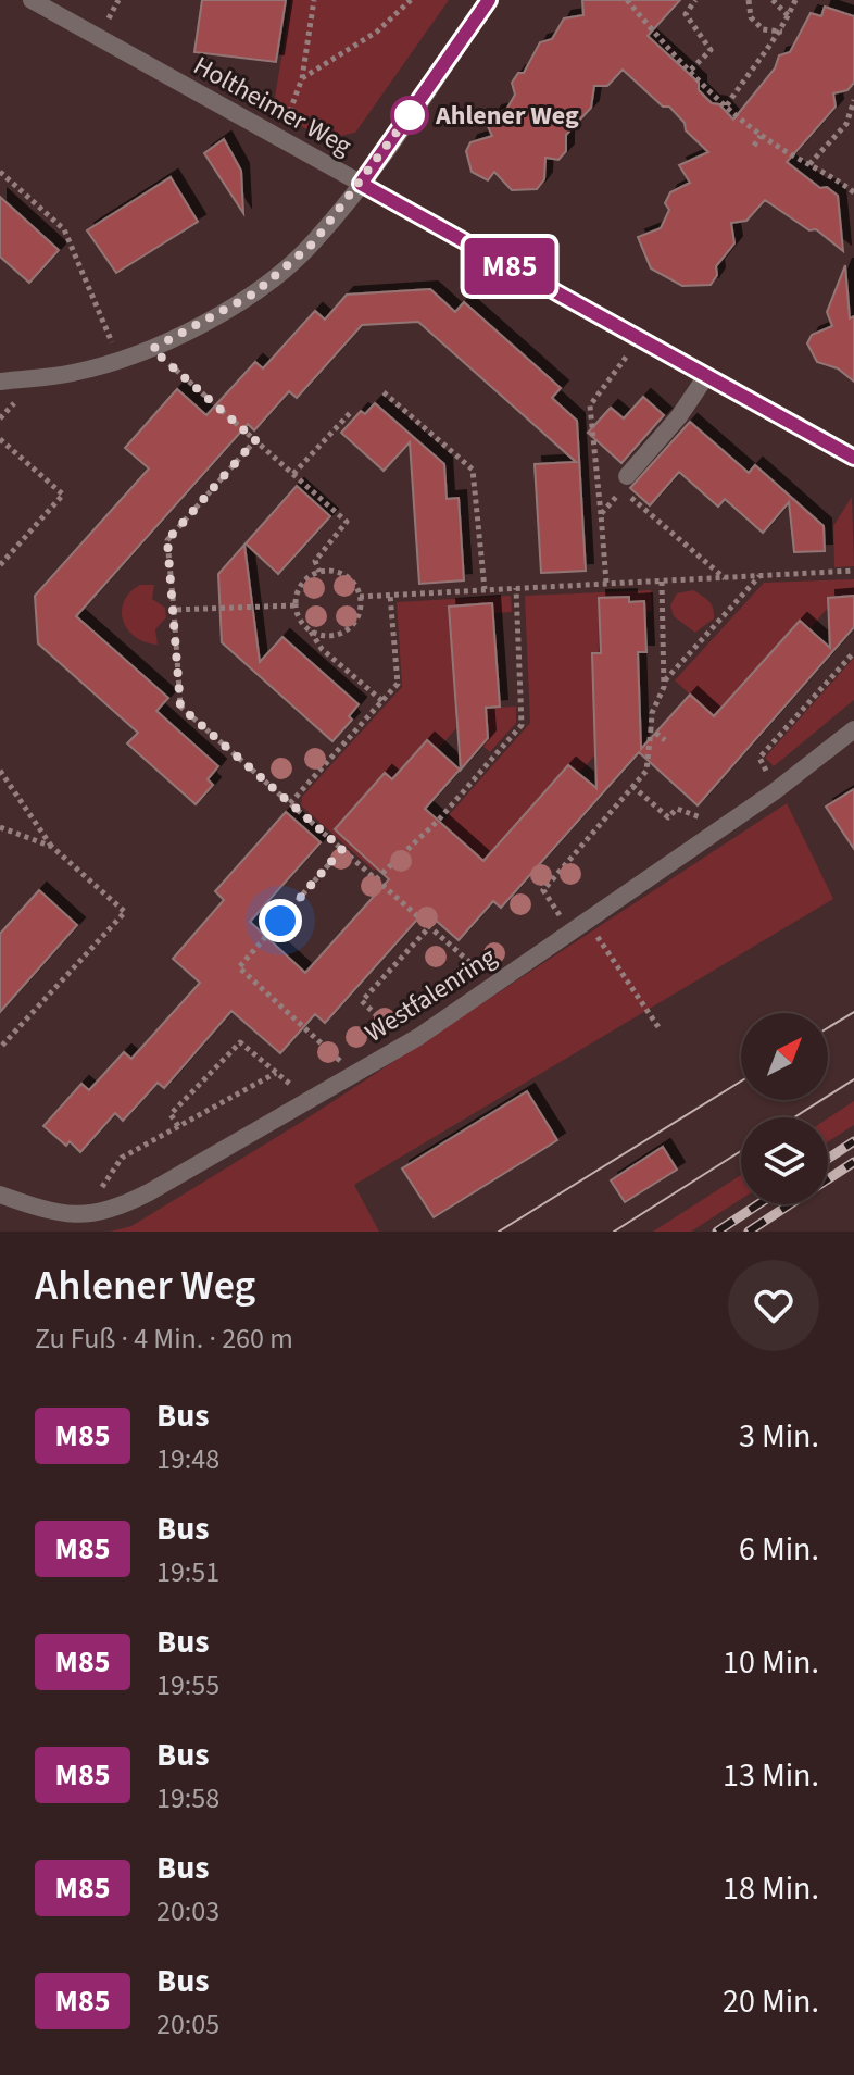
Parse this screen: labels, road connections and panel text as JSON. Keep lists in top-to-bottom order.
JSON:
{
  "streets": {
    "street": ["Holtheimer Weg", "Westfalenring"]
  },
  "places": ["Ahlener Weg"],
  "lines": ["bus line M85"],
  "north": "top right",
  "page": {
    "on_map": "M85",
    "heading": ["Ahlener Weg", "Zu Fuß · 4 Min. · 260 m"],
    "list": [
      {
        "mark": "M85",
        "name": "Bus",
        "note": "19:48",
        "value": "3 Min."
      },
      {
        "mark": "M85",
        "name": "Bus",
        "note": "19:51",
        "value": "6 Min."
      },
      {
        "mark": "M85",
        "name": "Bus",
        "note": "19:55",
        "value": "10 Min."
      },
      {
        "mark": "M85",
        "name": "Bus",
        "note": "19:58",
        "value": "13 Min."
      },
      {
        "mark": "M85",
        "name": "Bus",
        "note": "20:03",
        "value": "18 Min."
      },
      {
        "mark": "M85",
        "name": "Bus",
        "note": "20:05",
        "value": "20 Min."
      }
    ]
  }
}
